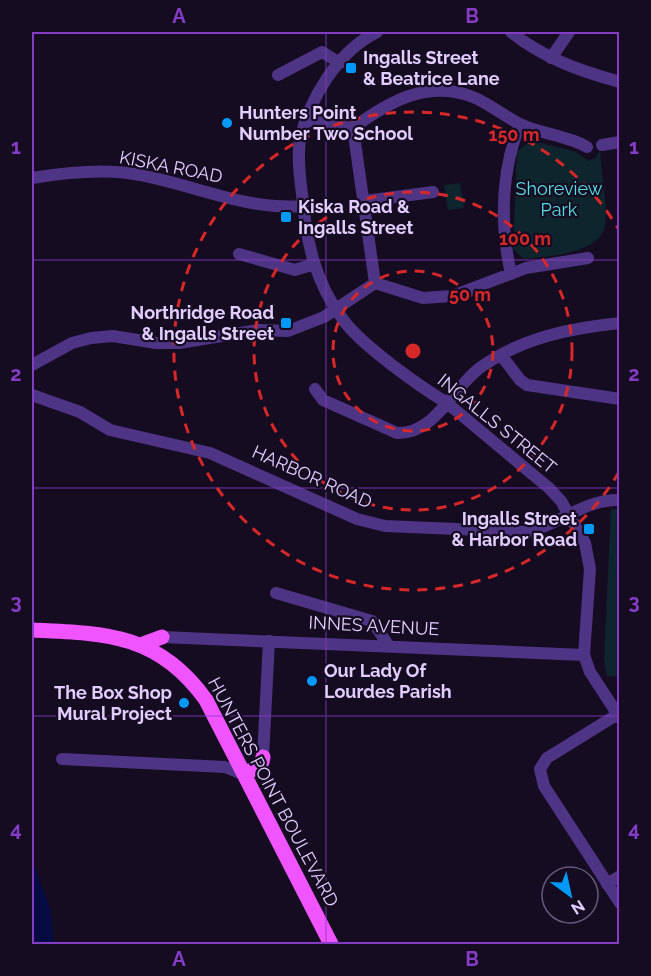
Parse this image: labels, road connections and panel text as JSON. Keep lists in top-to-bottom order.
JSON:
{
  "streets": {
    "main road": ["HUNTERS POINT BOULEVARD"],
    "street": [
      "KISKA ROAD",
      "INGALLS STREET",
      "HARBOR ROAD",
      "INNES AVENUE"
    ]
  },
  "crossings": [
    ["KISKA ROAD", "INGALLS STREET"],
    ["INGALLS STREET", "HARBOR ROAD"],
    ["INGALLS STREET", "INNES AVENUE"]
  ],
  "parks": ["Shoreview Park"],
  "places": {
    "transit": [
      "Ingalls Street & Beatrice Lane",
      "Kiska Road & Ingalls Street",
      "Northridge Road & Ingalls Street",
      "Ingalls Street & Harbor Road"
    ],
    "other": ["Hunters Point Number Two School", "Our Lady Of Lourdes Parish", "The Box Shop Mural Project"]
  },
  "north": "bottom right",
  "grid": {
    "columns": ["A", "B"],
    "rows": [
      "1",
      "2",
      "3",
      "4"
    ]
  },
  "rings": ["150 m", "100 m", "50 m"]
}
